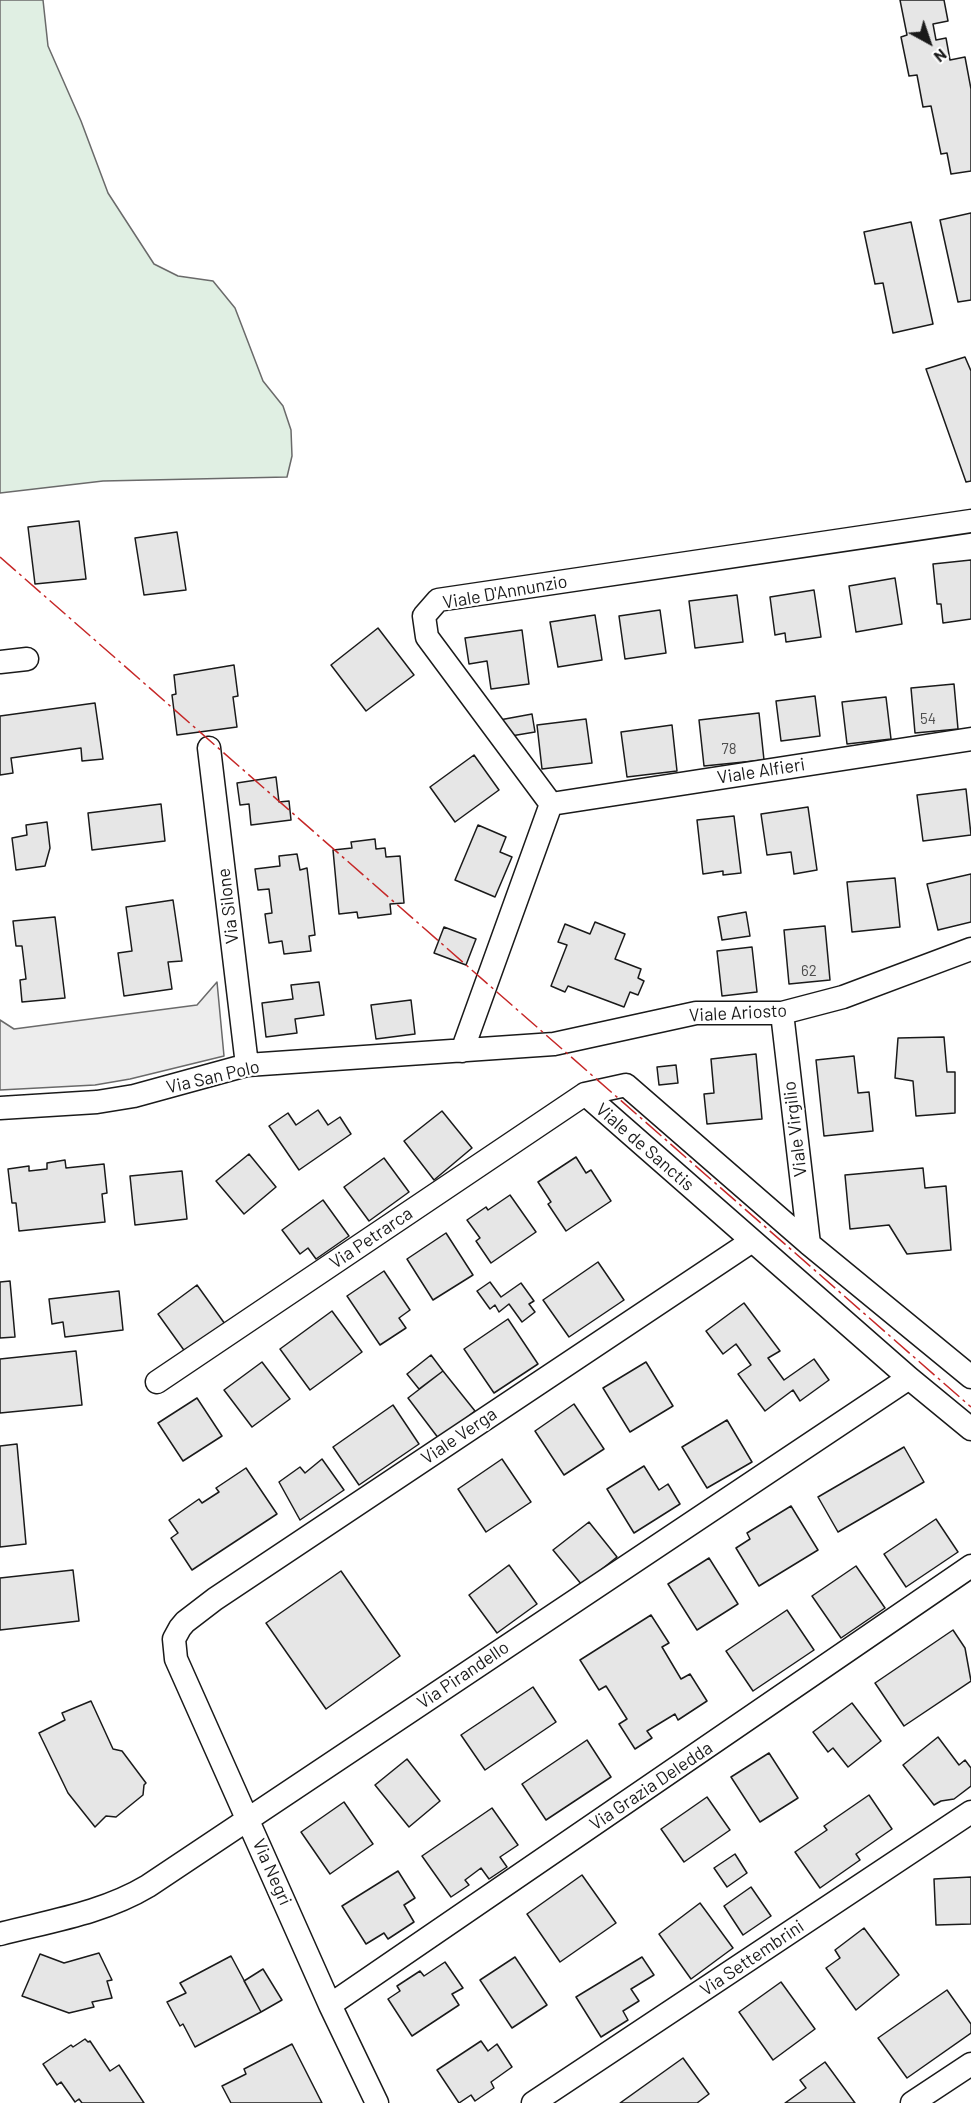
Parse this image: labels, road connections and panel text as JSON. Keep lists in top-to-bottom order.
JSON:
{
  "streets": {
    "street": [
      "Viale D'Annunzio",
      "Viale Alfieri",
      "Via Silone",
      "Viale Ariosto",
      "Via San Polo",
      "Viale Virgilio",
      "Viale de Sanctis",
      "Via Petrarca",
      "Viale Verga",
      "Via Pirandello",
      "Via Grazia Deledda",
      "Via Negri",
      "Via Settembrini"
    ]
  },
  "crossings": [
    ["Viale D'Annunzio", "Viale Alfieri"],
    ["Via Silone", "Via San Polo"],
    ["Viale Ariosto", "Via San Polo"],
    ["Viale Ariosto", "Viale Virgilio"],
    ["Viale Virgilio", "Viale de Sanctis"],
    ["Viale de Sanctis", "Via Petrarca"],
    ["Viale de Sanctis", "Viale Verga"],
    ["Viale de Sanctis", "Via Pirandello"],
    ["Viale Verga", "Via Negri"],
    ["Via Pirandello", "Via Negri"],
    ["Via Grazia Deledda", "Via Negri"]
  ],
  "house_numbers": ["54", "78", "62"],
  "north": "bottom right"
}
